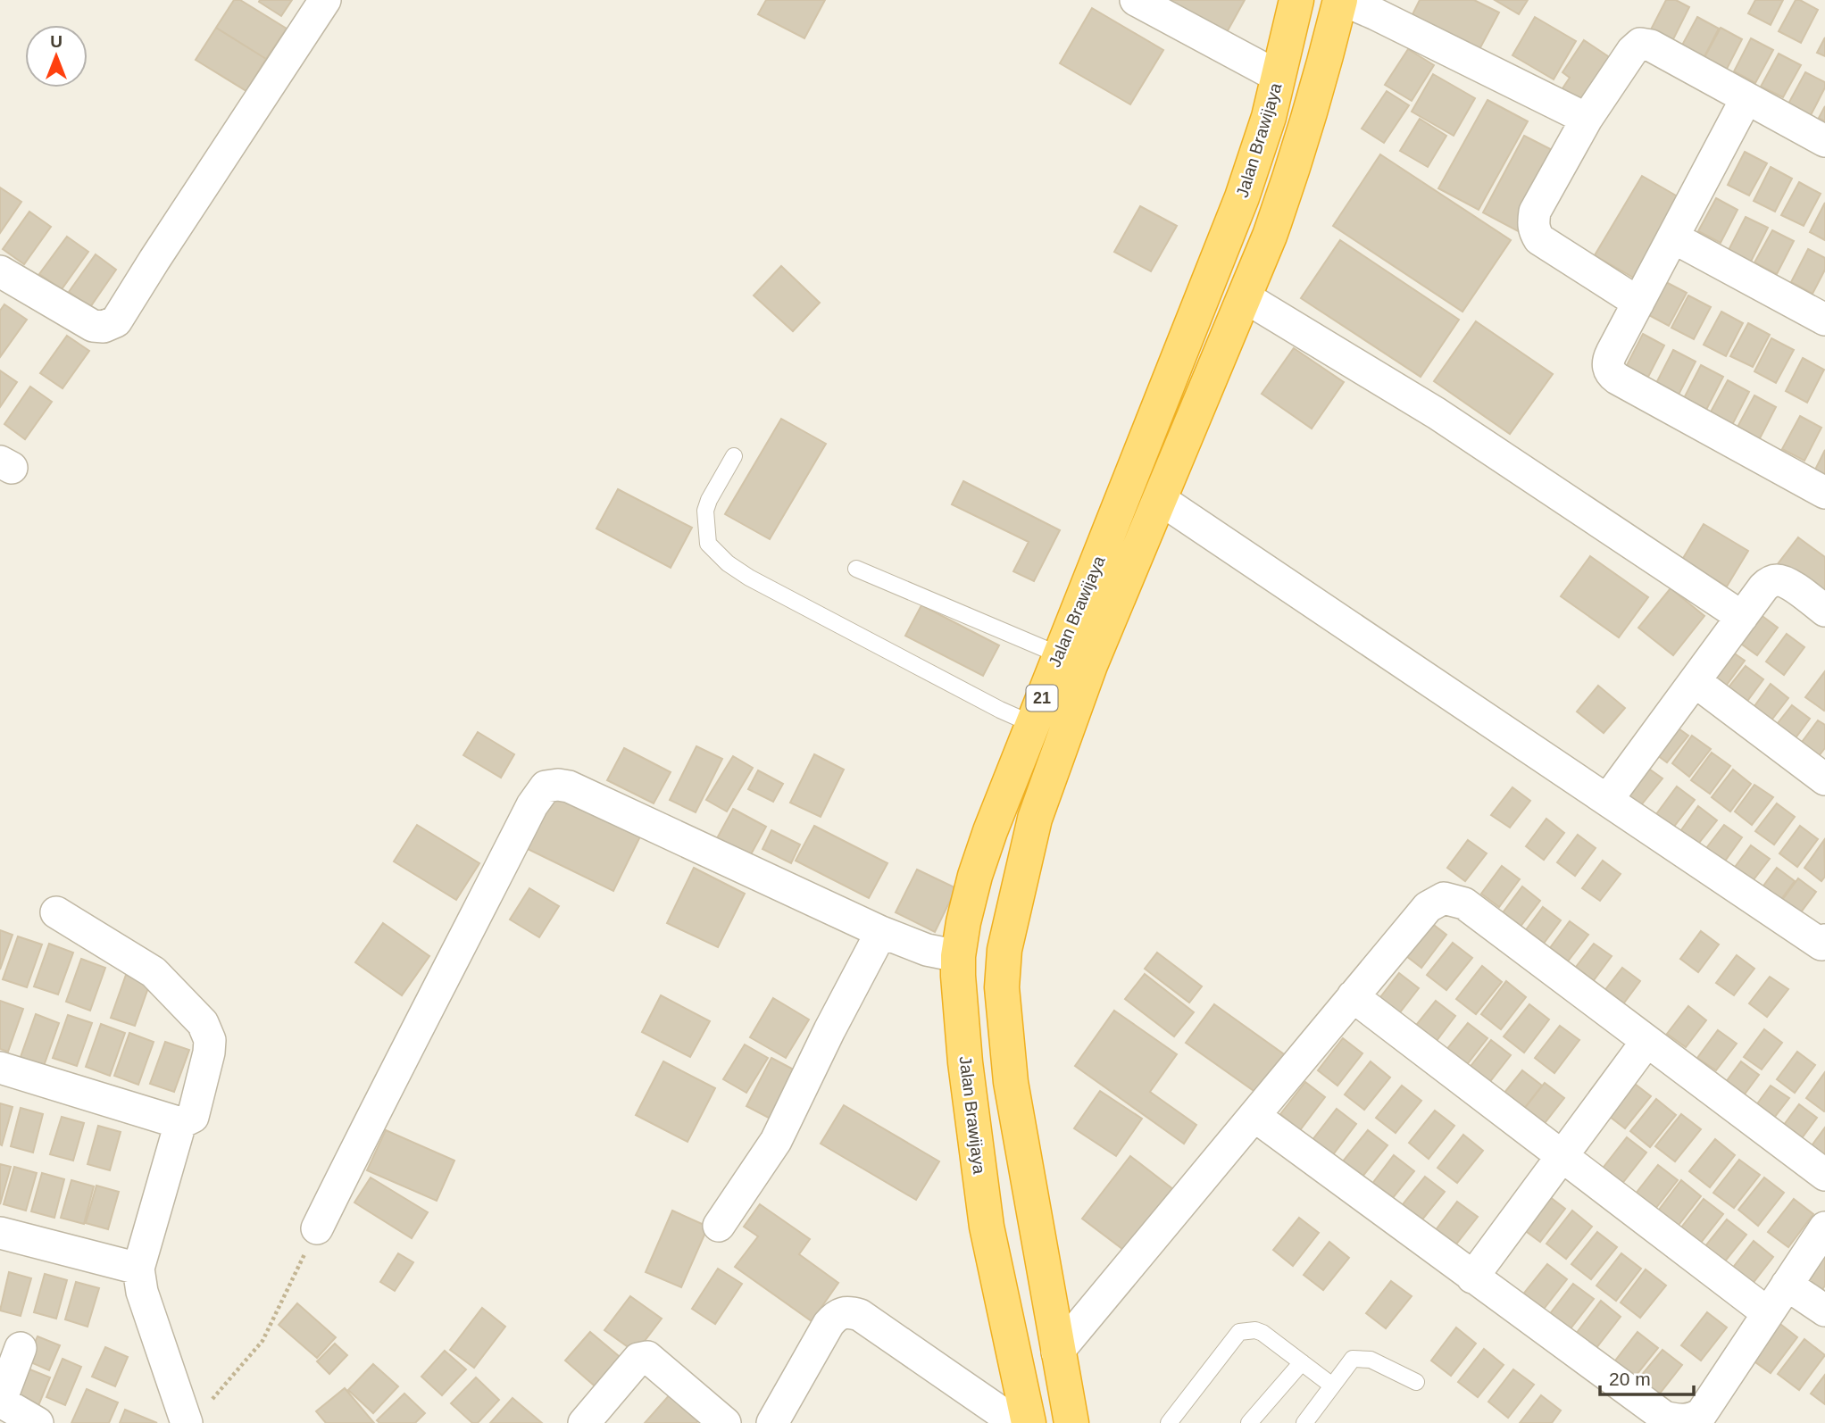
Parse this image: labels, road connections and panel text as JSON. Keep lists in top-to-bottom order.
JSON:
{
  "streets": {
    "highway": ["Jalan Brawijaya", "21"]
  },
  "scale_bar": "20 m",
  "north": "top"
}
